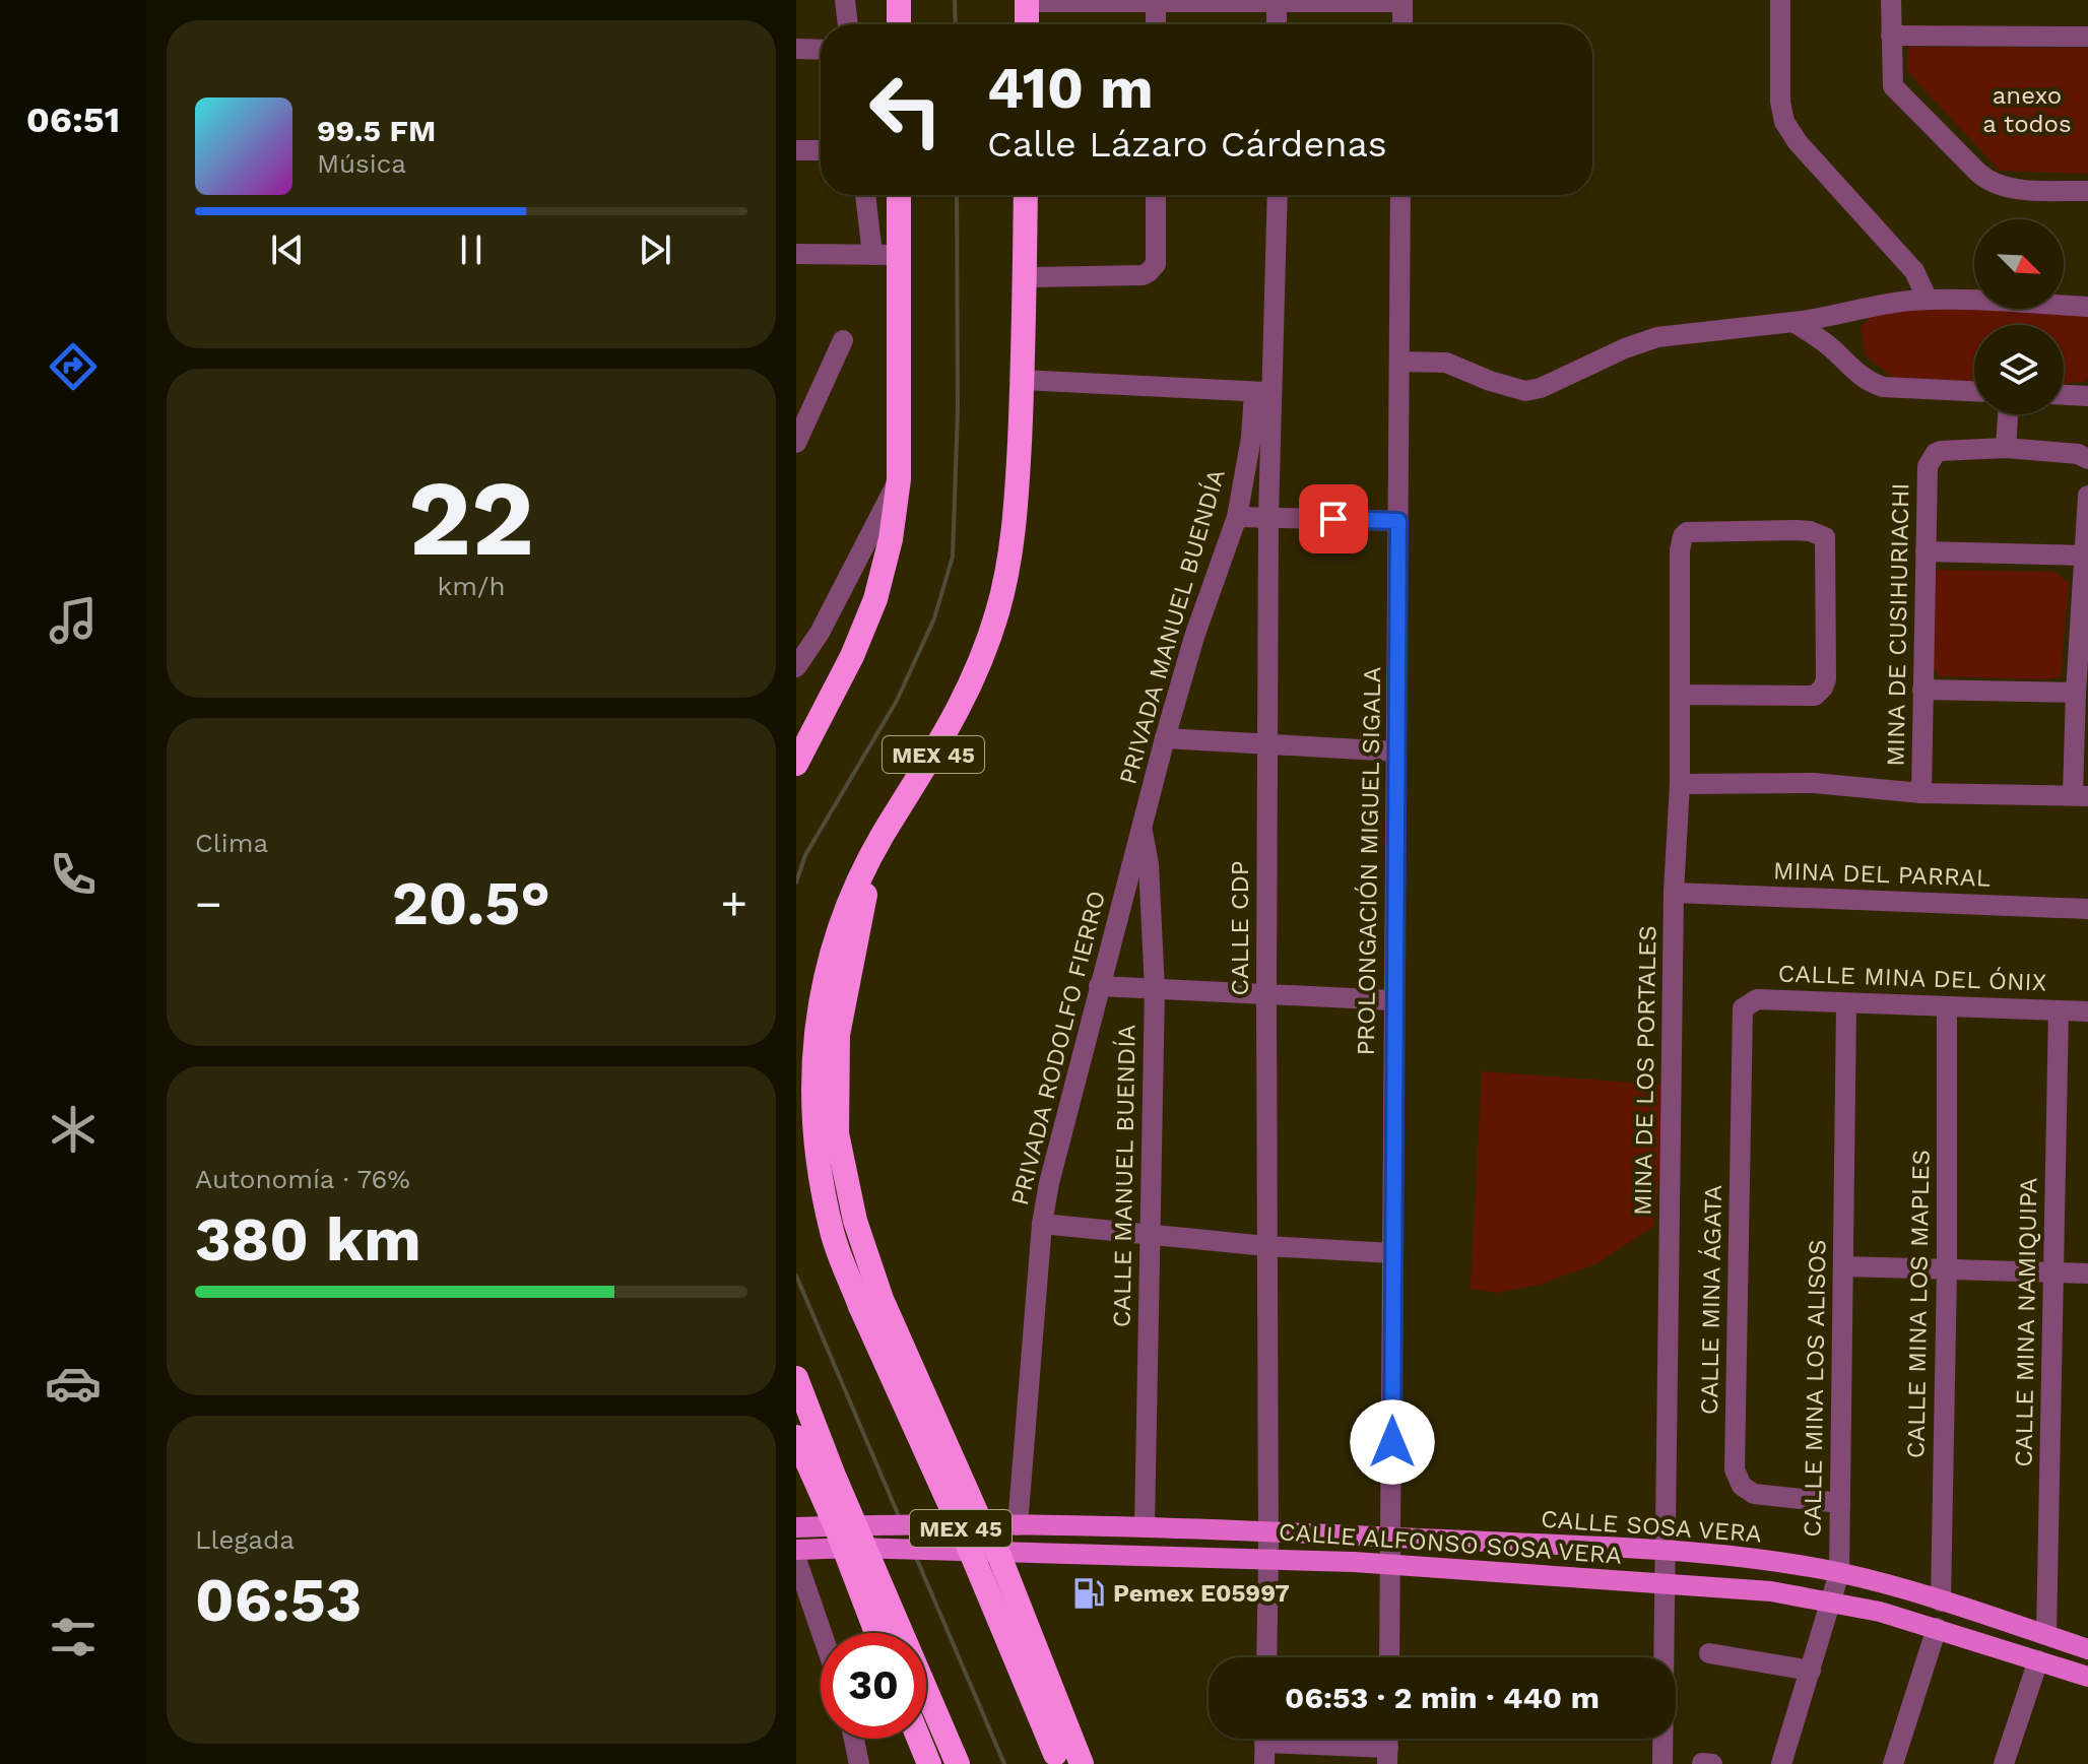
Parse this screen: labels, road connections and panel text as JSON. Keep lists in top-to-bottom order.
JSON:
{
  "streets": {
    "highway": ["MEX 45"],
    "main road": ["CALLE SOSA VERA", "CALLE ALFONSO SOSA VERA"],
    "street": [
      "MINA DE CUSIHURIACHI",
      "PRIVADA MANUEL BUENDÍA",
      "PROLONGACIÓN MIGUEL SIGALA",
      "MINA DEL PARRAL",
      "CALLE CDP",
      "CALLE MINA DEL ÓNIX",
      "PRIVADA RODOLFO FIERRO",
      "MINA DE LOS PORTALES",
      "CALLE MANUEL BUENDÍA",
      "CALLE MINA ÁGATA",
      "CALLE MINA LOS MAPLES",
      "CALLE MINA NAMIQUIPA",
      "CALLE MINA LOS ALISOS"
    ]
  },
  "crossings": [
    ["PRIVADA MANUEL BUENDÍA", "CALLE CDP"],
    ["PRIVADA MANUEL BUENDÍA", "PRIVADA RODOLFO FIERRO"],
    ["PRIVADA MANUEL BUENDÍA", "CALLE MANUEL BUENDÍA"],
    ["PROLONGACIÓN MIGUEL SIGALA", "CALLE SOSA VERA"],
    ["PROLONGACIÓN MIGUEL SIGALA", "CALLE ALFONSO SOSA VERA"],
    ["MINA DEL PARRAL", "MINA DE LOS PORTALES"],
    ["CALLE CDP", "CALLE ALFONSO SOSA VERA"],
    ["CALLE MINA DEL ÓNIX", "CALLE MINA ÁGATA"],
    ["CALLE MINA DEL ÓNIX", "CALLE MINA LOS MAPLES"],
    ["CALLE MINA DEL ÓNIX", "CALLE MINA NAMIQUIPA"],
    ["CALLE MINA DEL ÓNIX", "CALLE MINA LOS ALISOS"],
    ["PRIVADA RODOLFO FIERRO", "CALLE MANUEL BUENDÍA"],
    ["PRIVADA RODOLFO FIERRO", "CALLE ALFONSO SOSA VERA"],
    ["MINA DE LOS PORTALES", "CALLE SOSA VERA"],
    ["MINA DE LOS PORTALES", "CALLE ALFONSO SOSA VERA"],
    ["CALLE MANUEL BUENDÍA", "CALLE ALFONSO SOSA VERA"],
    ["CALLE MINA ÁGATA", "CALLE MINA LOS ALISOS"],
    ["CALLE MINA LOS MAPLES", "CALLE SOSA VERA"],
    ["CALLE MINA NAMIQUIPA", "CALLE SOSA VERA"],
    ["CALLE MINA LOS ALISOS", "CALLE SOSA VERA"],
    ["CALLE MINA LOS ALISOS", "CALLE ALFONSO SOSA VERA"],
    ["CALLE SOSA VERA", "CALLE ALFONSO SOSA VERA"]
  ],
  "parks": ["anexo a todos"],
  "places": {
    "fuel station": ["Pemex E05997"]
  },
  "north": "bottom right",
  "page": {
    "tabs": "06:51",
    "turn": ["410 m", "Calle Lázaro Cárdenas"],
    "song": ["99.5 FM", "Música"],
    "tile": [
      ["22", "km/h"],
      "Clima",
      ["Autonomía · 76%", "380 km"],
      ["Llegada", "06:53"]
    ],
    "heat": ["−", "20.5°", "+"],
    "limit": "30",
    "trip": "06:53 · 2 min · 440 m"
  }
}
